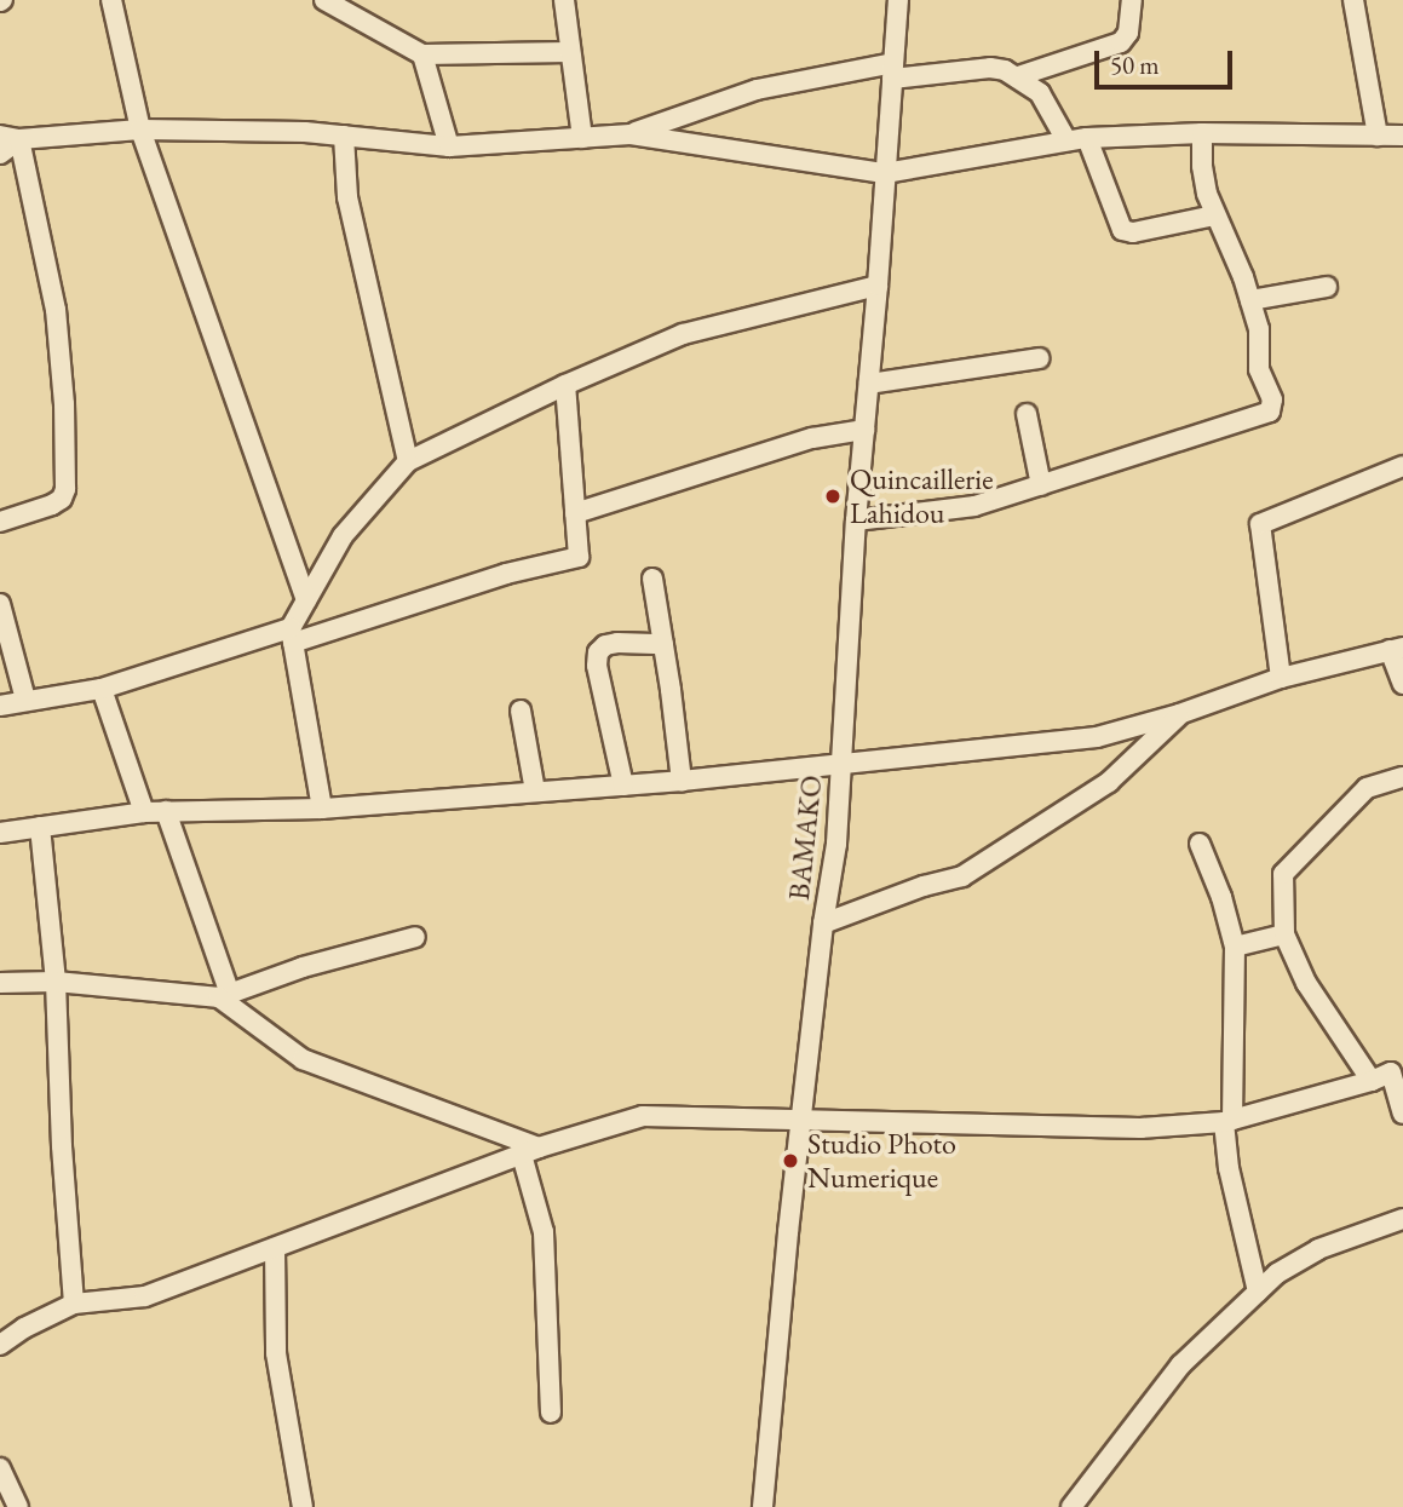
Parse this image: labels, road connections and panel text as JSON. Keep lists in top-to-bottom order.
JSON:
{
  "streets": {
    "street": ["BAMAKO"]
  },
  "places": ["Quincaillerie Lahidou", "Studio Photo Numerique"],
  "scale_bar": "50 m"
}
